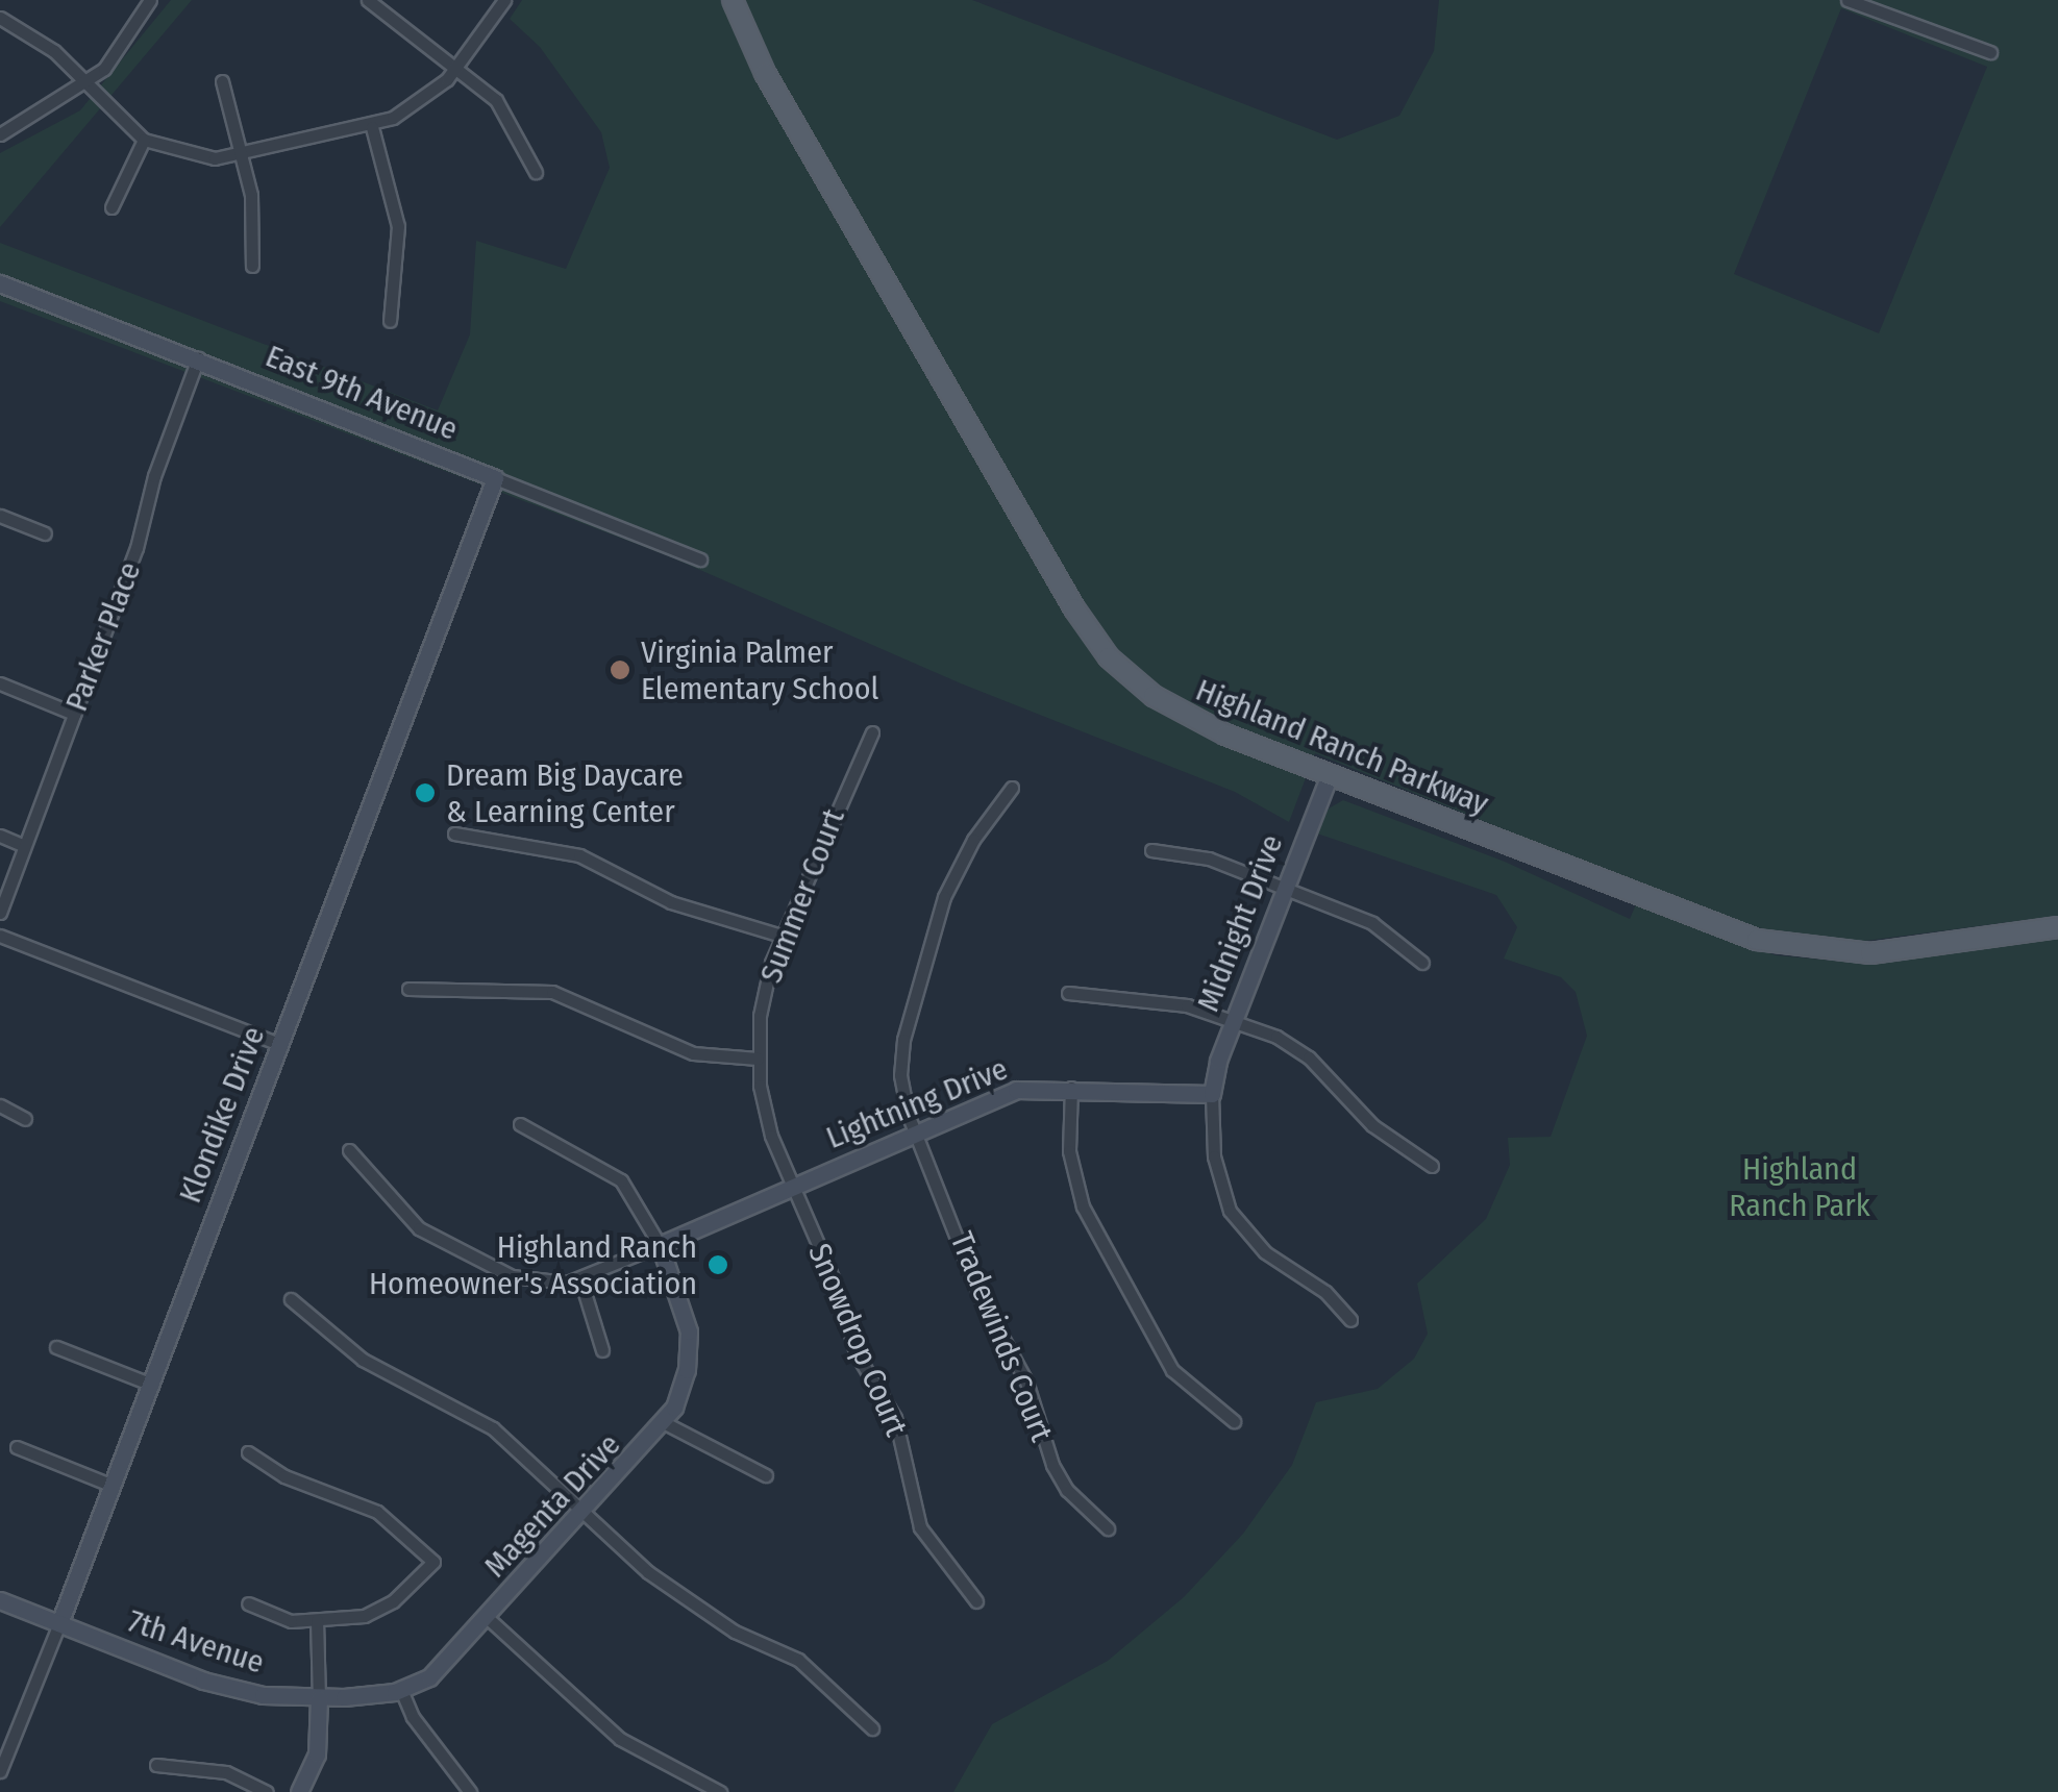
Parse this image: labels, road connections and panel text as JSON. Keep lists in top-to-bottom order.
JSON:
{
  "streets": {
    "main road": [
      "East 9th Avenue",
      "Highland Ranch Parkway",
      "Midnight Drive",
      "Lightning Drive",
      "Klondike Drive",
      "Magenta Drive",
      "7th Avenue"
    ],
    "street": [
      "Parker Place",
      "Summer Court",
      "Tradewinds Court",
      "Snowdrop Court"
    ]
  },
  "crossings": [
    ["East 9th Avenue", "Parker Place"],
    ["East 9th Avenue", "Klondike Drive"],
    ["Highland Ranch Parkway", "Midnight Drive"],
    ["Summer Court", "Lightning Drive"],
    ["Summer Court", "Snowdrop Court"],
    ["Midnight Drive", "Lightning Drive"],
    ["Lightning Drive", "Tradewinds Court"],
    ["Lightning Drive", "Snowdrop Court"],
    ["Lightning Drive", "Magenta Drive"],
    ["Klondike Drive", "7th Avenue"],
    ["Magenta Drive", "7th Avenue"]
  ],
  "parks": ["Highland Ranch Park"],
  "places": ["Virginia Palmer Elementary School", "Dream Big Daycare & Learning Center", "Highland Ranch Homeowner's Association"]
}
